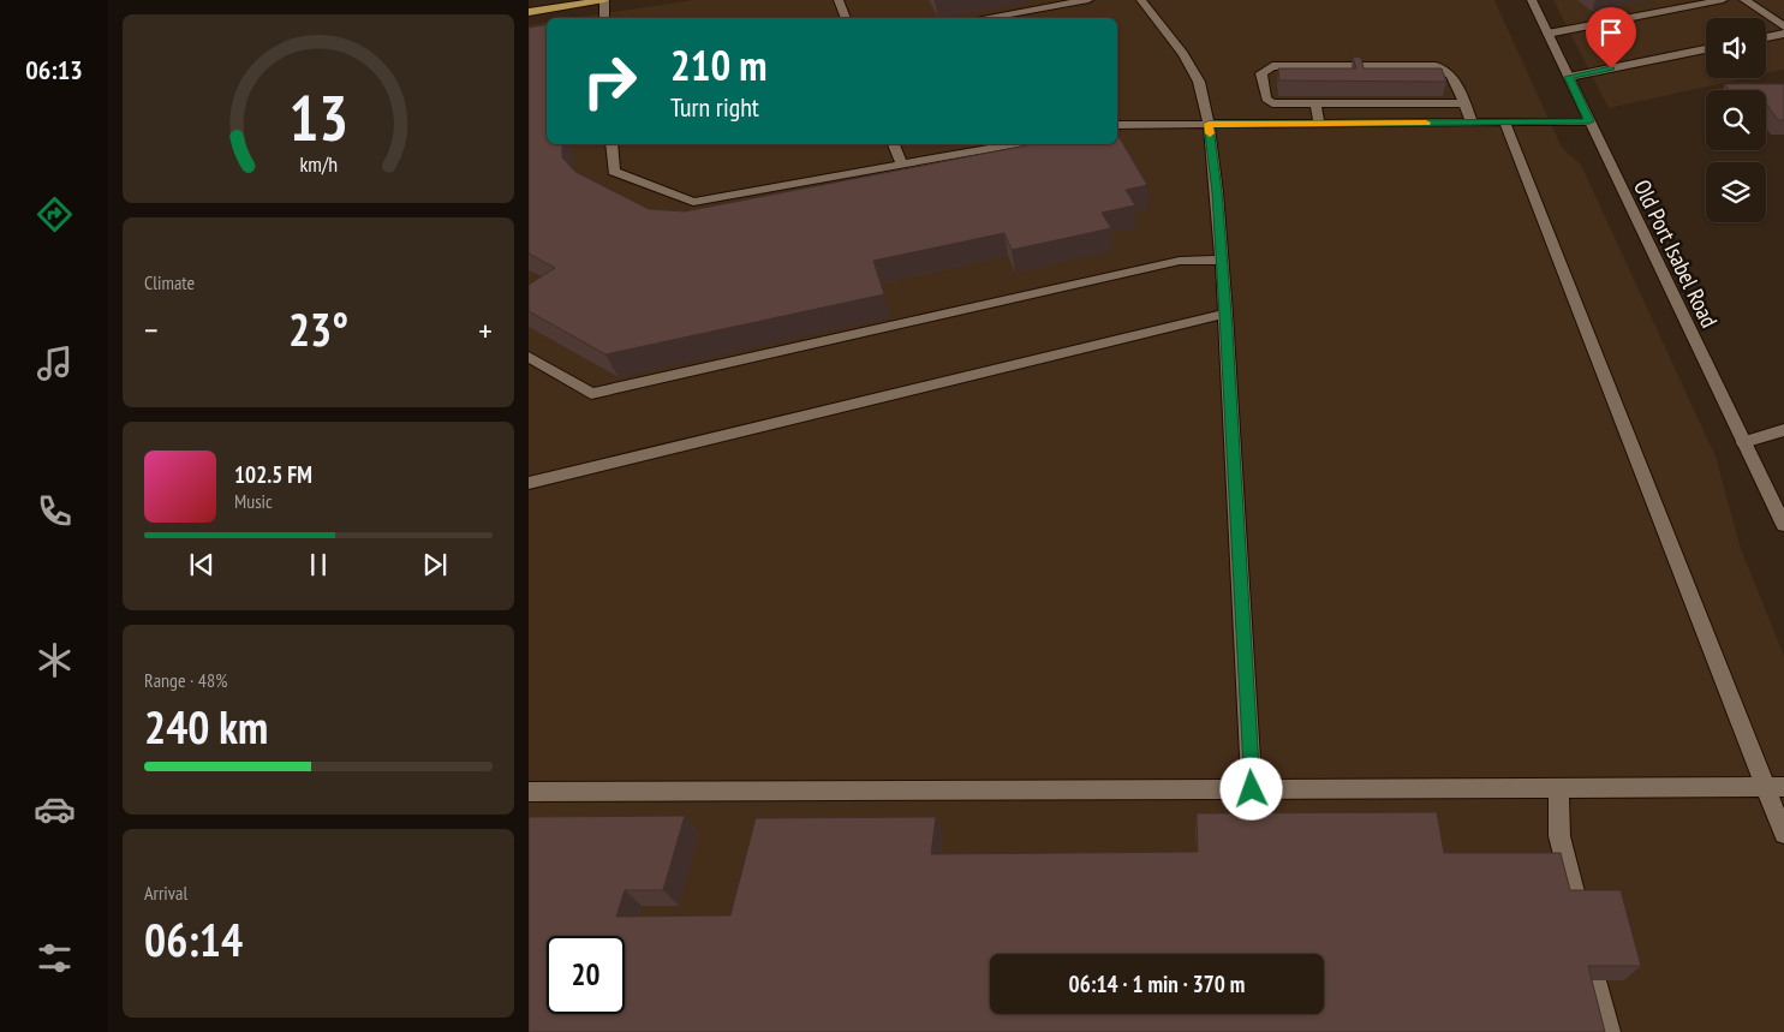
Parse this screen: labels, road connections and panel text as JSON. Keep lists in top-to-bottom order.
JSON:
{
  "streets": {
    "street": ["Old Port Isabel Road"]
  },
  "page": {
    "tabs": "06:13",
    "turn": ["210 m", "Turn right"],
    "tile": [
      "Climate",
      ["Range · 48%", "240 km"],
      ["Arrival", "06:14"]
    ],
    "heat": ["−", "23°", "+"],
    "song": ["102.5 FM", "Music"],
    "limit": "20",
    "trip": "06:14 · 1 min · 370 m",
    "gauge": ["13", "km/h"]
  }
}
